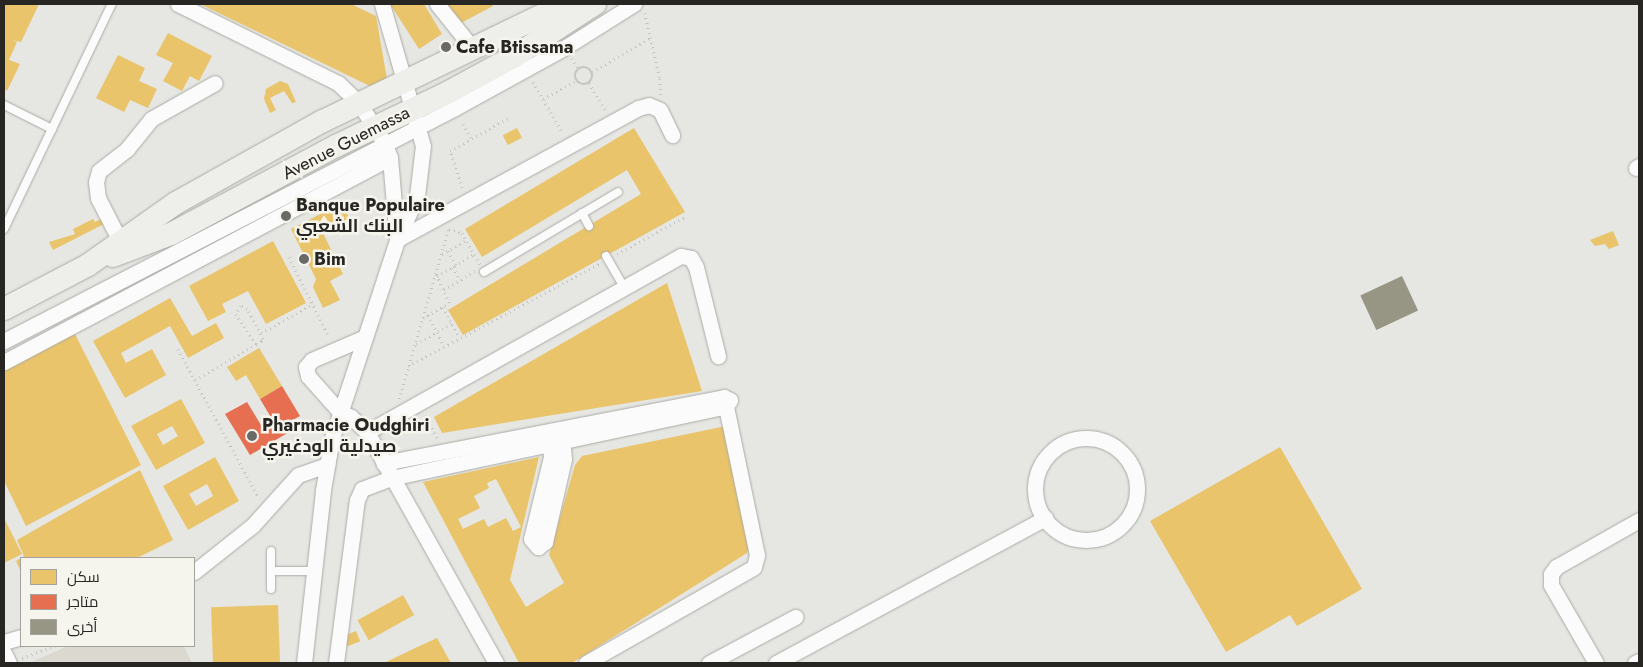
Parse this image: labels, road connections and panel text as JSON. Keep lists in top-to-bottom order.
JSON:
{
  "streets": {
    "main road": ["Avenue Guemassa"]
  },
  "places": [
    "Cafe Btissama",
    "Banque Populaire البنك الشعبي",
    "Bim",
    "Pharmacie Oudghiri صيدلية الودغيري"
  ],
  "legend": ["سكن", "متاجر", "أخرى"]
}
